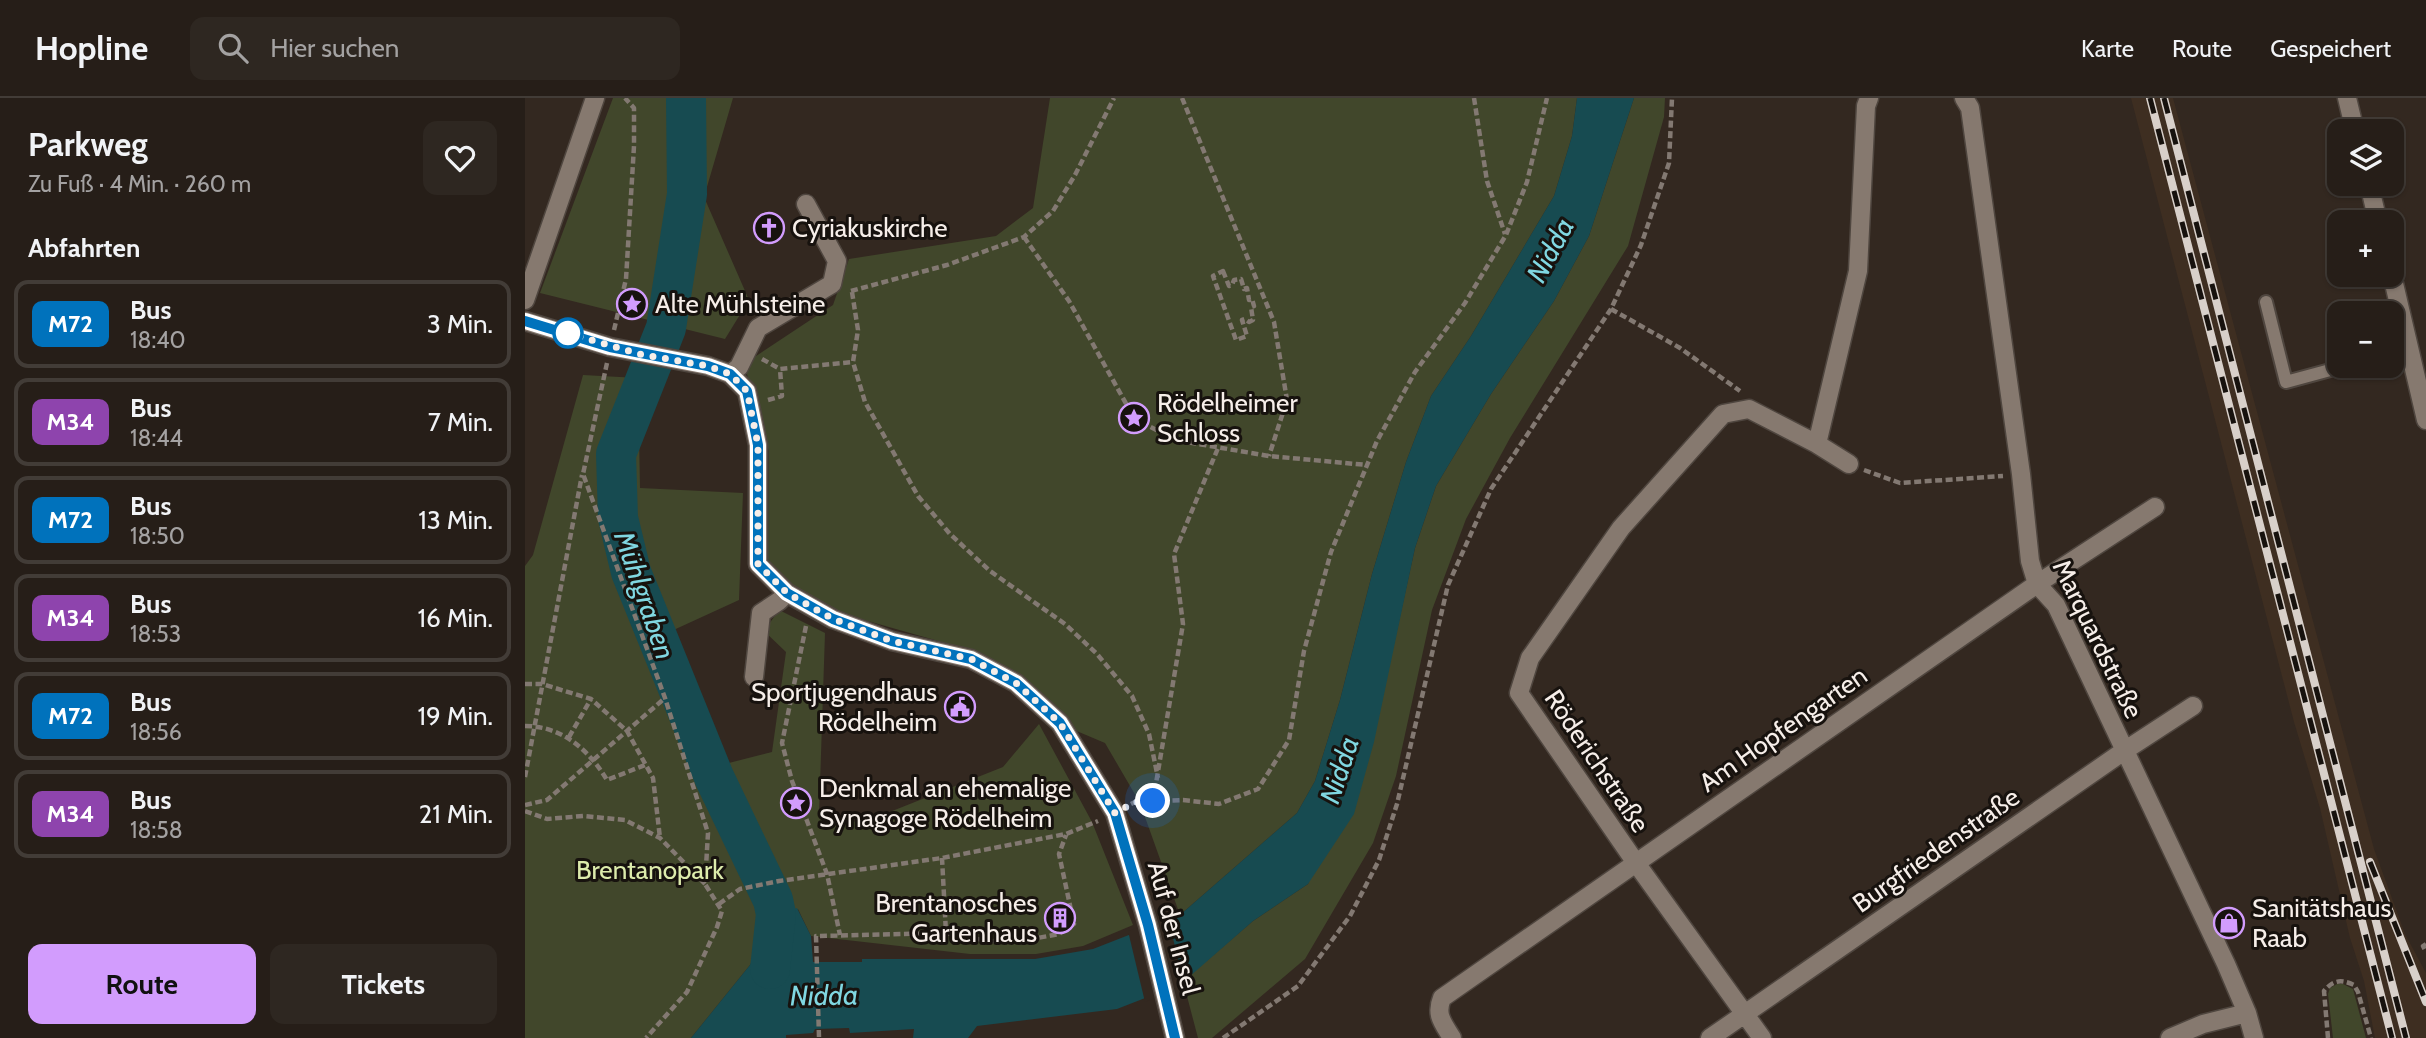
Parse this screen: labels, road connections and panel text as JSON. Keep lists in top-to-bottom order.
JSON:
{
  "streets": {
    "street": [
      "Marquardstraße",
      "Am Hopfengarten",
      "Röderichstraße",
      "Burgfriedenstraße",
      "Auf der Insel"
    ]
  },
  "crossings": [
    ["Marquardstraße", "Am Hopfengarten"],
    ["Marquardstraße", "Burgfriedenstraße"],
    ["Am Hopfengarten", "Röderichstraße"],
    ["Röderichstraße", "Burgfriedenstraße"]
  ],
  "water": ["Nidda", "Mühlgraben"],
  "parks": ["Brentanopark"],
  "places": {
    "church": ["Cyriakuskirche"],
    "place": ["Alte Mühlsteine", "Rödelheimer Schloss", "Denkmal an ehemalige Synagoge Rödelheim"],
    "public building": ["Sportjugendhaus Rödelheim"],
    "building": ["Brentanosches Gartenhaus"],
    "shop": ["Sanitätshaus Raab"]
  },
  "lines": ["bus line M72"],
  "page": {
    "header": "Hopline",
    "search": "Hier suchen",
    "nav": ["Karte", "Route", "Gespeichert"],
    "heading": [
      ["Parkweg", "Zu Fuß · 4 Min. · 260 m"],
      "Abfahrten"
    ],
    "map_buttons": ["+", "−"],
    "list": [
      {
        "mark": "M72",
        "name": "Bus",
        "note": "18:40",
        "value": "3 Min."
      },
      {
        "mark": "M34",
        "name": "Bus",
        "note": "18:44",
        "value": "7 Min."
      },
      {
        "mark": "M72",
        "name": "Bus",
        "note": "18:50",
        "value": "13 Min."
      },
      {
        "mark": "M34",
        "name": "Bus",
        "note": "18:53",
        "value": "16 Min."
      },
      {
        "mark": "M72",
        "name": "Bus",
        "note": "18:56",
        "value": "19 Min."
      },
      {
        "mark": "M34",
        "name": "Bus",
        "note": "18:58",
        "value": "21 Min."
      }
    ],
    "buttons": ["Route", "Tickets"]
  }
}
